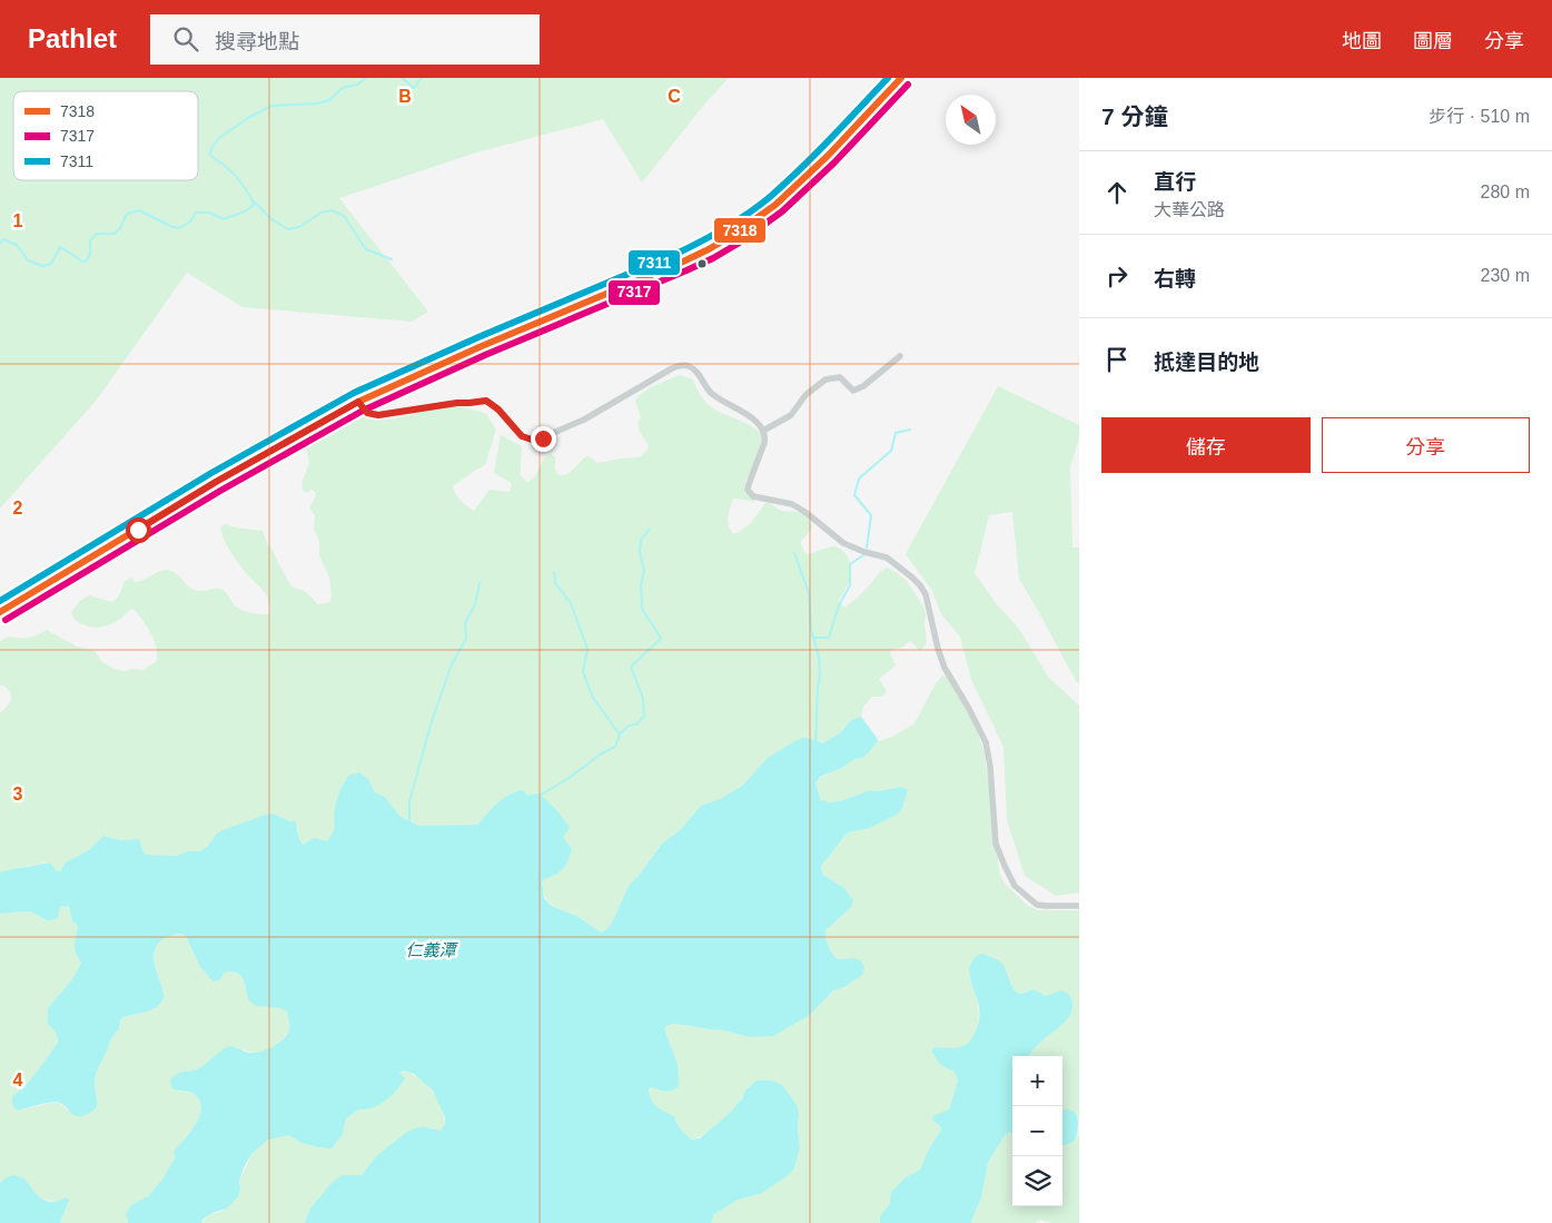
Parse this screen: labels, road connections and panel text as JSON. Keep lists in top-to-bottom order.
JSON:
{
  "water": ["仁義潭"],
  "lines": ["transit line 7318", "transit line 7311", "transit line 7317"],
  "legend": ["7318", "7317", "7311"],
  "north": "top left",
  "page": {
    "header": "Pathlet",
    "search": "搜尋地點",
    "nav": ["地圖", "圖層", "分享"],
    "heading": ["7 分鐘", "步行 · 510 m"],
    "list": [
      ["直行", "大華公路", "280 m"],
      ["右轉", "230 m"],
      "抵達目的地"
    ],
    "buttons": ["儲存", "分享"],
    "map_buttons": ["+", "−"]
  },
  "grid": {
    "columns": ["B", "C"],
    "rows": [
      "1",
      "2",
      "3",
      "4"
    ]
  }
}
